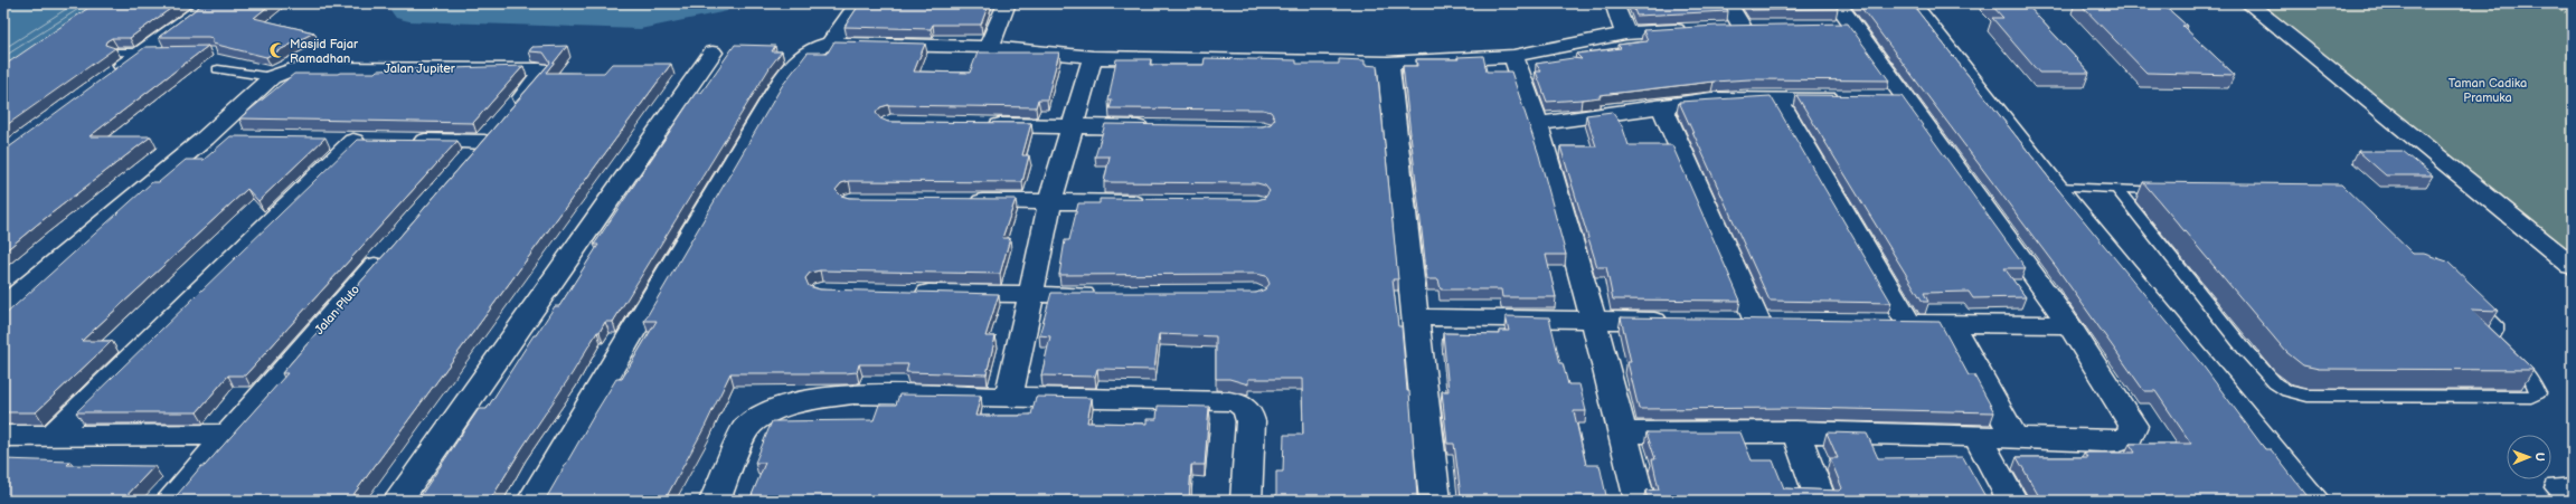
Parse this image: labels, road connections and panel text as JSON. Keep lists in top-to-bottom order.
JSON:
{
  "streets": {
    "street": ["Jalan Jupiter", "Jalan Pluto"]
  },
  "parks": ["Taman Cadika Pramuka"],
  "places": {
    "mosque": ["Masjid Fajar Ramadhan"]
  },
  "north": "right"
}
